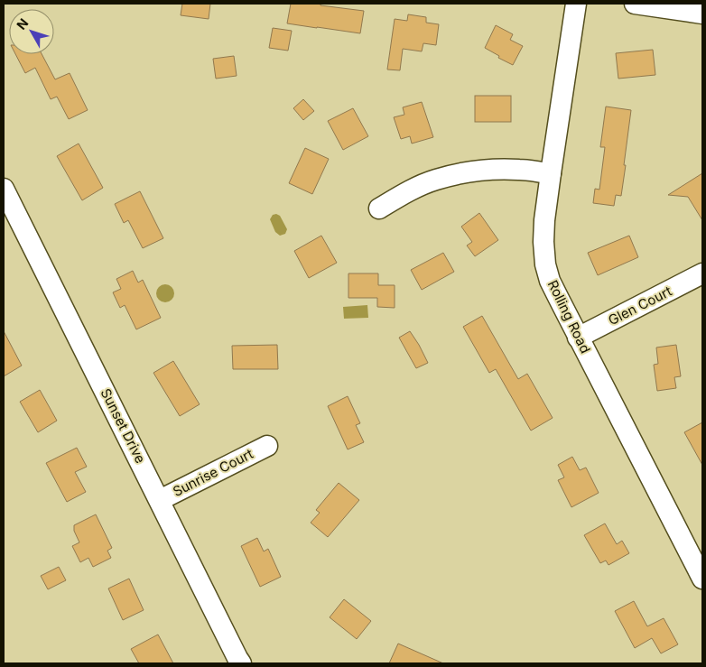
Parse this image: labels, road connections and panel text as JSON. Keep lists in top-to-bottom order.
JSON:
{
  "streets": {
    "street": [
      "Glen Court",
      "Rolling Road",
      "Sunset Drive",
      "Sunrise Court"
    ]
  },
  "crossings": [
    ["Glen Court", "Rolling Road"],
    ["Sunset Drive", "Sunrise Court"]
  ],
  "north": "top left"
}
